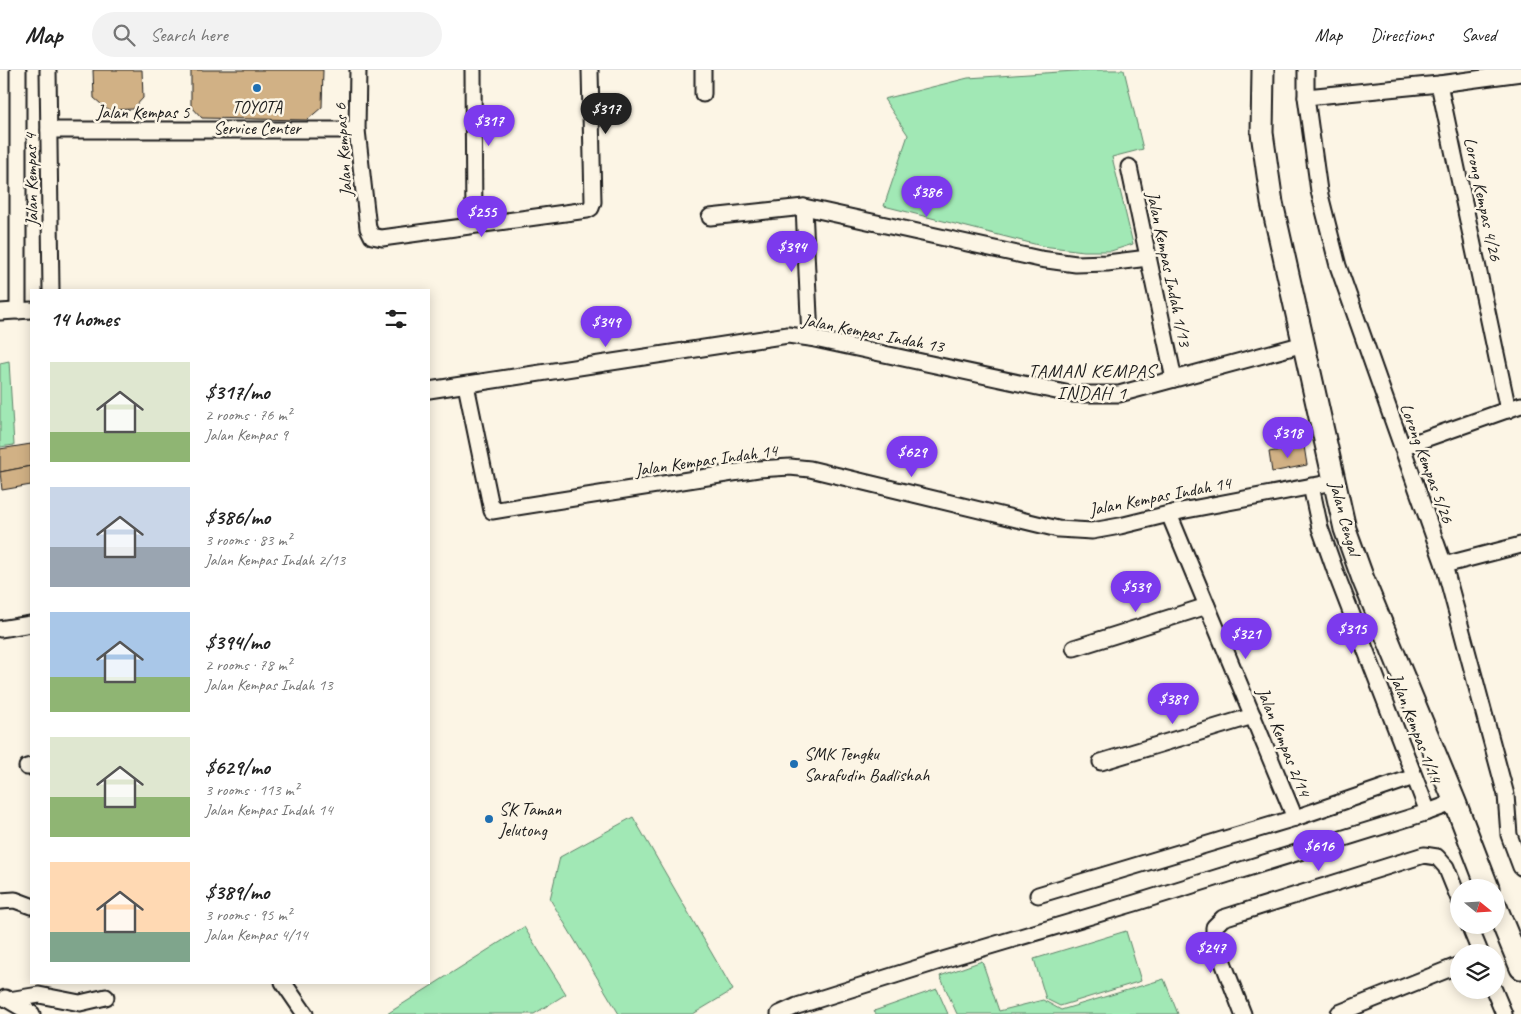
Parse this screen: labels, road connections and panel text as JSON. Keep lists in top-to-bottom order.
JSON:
{
  "streets": {
    "street": [
      "Jalan Kempas 5",
      "Jalan Kempas 6",
      "Jalan Kempas 4",
      "Lorong Kempas 4/26",
      "Jalan Kempas Indah 1/13",
      "Jalan Kempas Indah 13",
      "Jalan Kempas Indah 14",
      "Lorong Kempas 5/26",
      "Jalan Cengal",
      "Jalan Kempas 1/14",
      "Jalan Kempas 2/14"
    ]
  },
  "crossings": [
    ["Jalan Kempas 5", "Jalan Kempas 6"],
    ["Jalan Kempas 5", "Jalan Kempas 4"],
    ["Jalan Kempas Indah 1/13", "Jalan Kempas Indah 13"],
    ["Jalan Kempas Indah 13", "Jalan Kempas Indah 14"],
    ["Jalan Kempas Indah 13", "Jalan Cengal"],
    ["Jalan Kempas Indah 14", "Jalan Cengal"],
    ["Jalan Kempas Indah 14", "Jalan Kempas 1/14"],
    ["Jalan Kempas Indah 14", "Jalan Kempas 2/14"]
  ],
  "districts": ["TAMAN KEMPAS INDAH 1"],
  "places": ["TOYOTA Service Center", "SMK Tengku Sarafudin Badlishah", "SK Taman Jelutong"],
  "north": "right",
  "page": {
    "header": "Map",
    "search": "Search here",
    "nav": ["Map", "Directions", "Saved"],
    "price": [
      "$317",
      "$317",
      "$386",
      "$255",
      "$394",
      "$349",
      "$318",
      "$629",
      "$539",
      "$315",
      "$321",
      "$389",
      "$616",
      "$247"
    ],
    "heading": "14 homes",
    "list": [
      {
        "name": "$317/mo",
        "note": "2 rooms · 76 m² · Jalan Kempas 9"
      },
      {
        "name": "$386/mo",
        "note": "3 rooms · 83 m² · Jalan Kempas Indah 2/13"
      },
      {
        "name": "$394/mo",
        "note": "2 rooms · 78 m² · Jalan Kempas Indah 13"
      },
      {
        "name": "$629/mo",
        "note": "3 rooms · 113 m² · Jalan Kempas Indah 14"
      },
      {
        "name": "$389/mo",
        "note": "3 rooms · 95 m² · Jalan Kempas 4/14"
      }
    ]
  }
}
